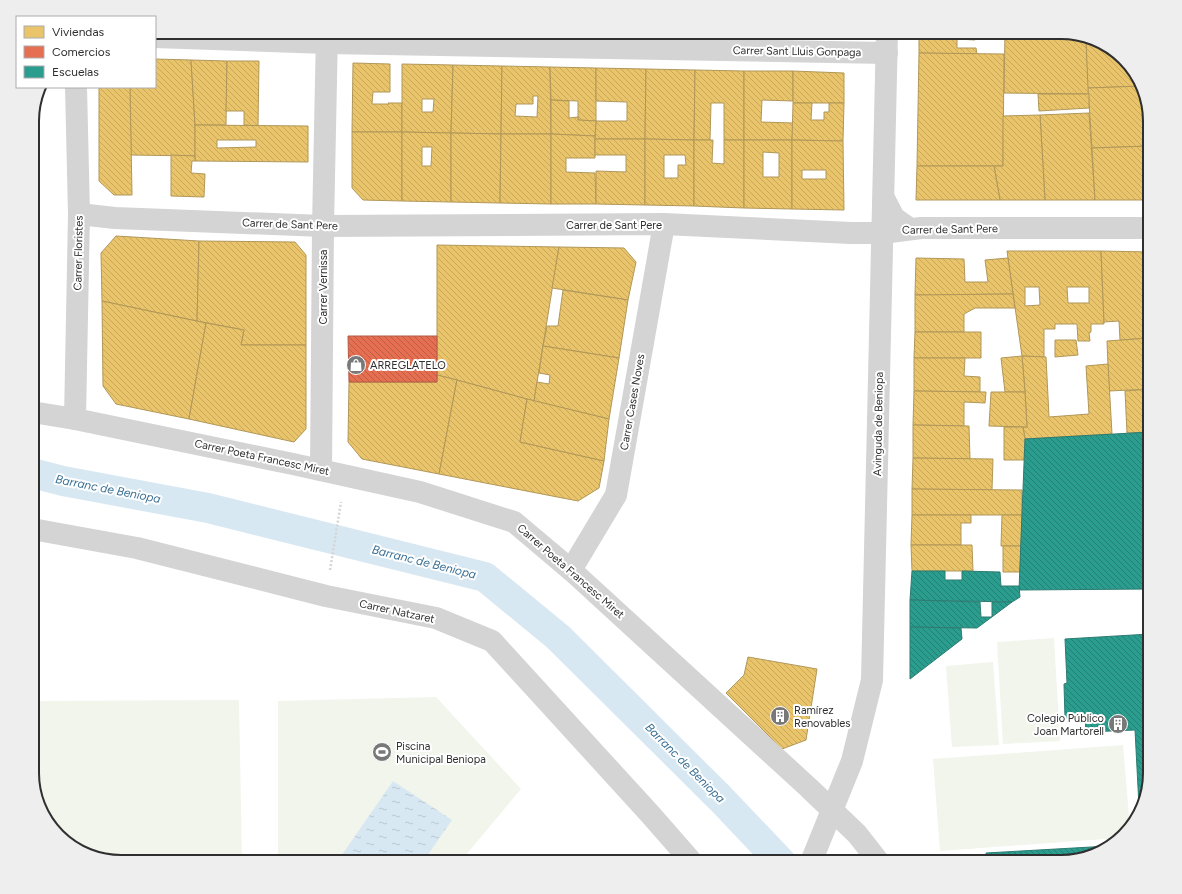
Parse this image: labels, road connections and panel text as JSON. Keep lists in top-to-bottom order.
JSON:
{
  "streets": {
    "street": [
      "Carrer Sant Lluis Gonpaga",
      "Carrer de Sant Pere",
      "Carrer Floristes",
      "Carrer Vernissa",
      "Carrer Cases Noves",
      "Avinguda de Beniopa",
      "Carrer Poeta Francesc Miret",
      "Carrer Natzaret"
    ]
  },
  "crossings": [
    ["Carrer Sant Lluis Gonpaga", "Avinguda de Beniopa"],
    ["Carrer de Sant Pere", "Carrer Floristes"],
    ["Carrer de Sant Pere", "Carrer Vernissa"],
    ["Carrer de Sant Pere", "Carrer Cases Noves"],
    ["Carrer de Sant Pere", "Avinguda de Beniopa"],
    ["Carrer Floristes", "Carrer Poeta Francesc Miret"],
    ["Carrer Vernissa", "Carrer Poeta Francesc Miret"],
    ["Carrer Cases Noves", "Carrer Poeta Francesc Miret"],
    ["Avinguda de Beniopa", "Carrer Poeta Francesc Miret"]
  ],
  "water": ["Barranc de Beniopa"],
  "places": {
    "shop": ["ARREGLATELO"],
    "building": ["Ramírez Renovables", "Colegio Público Joan Martorell"],
    "sports": ["Piscina Municipal Beniopa"]
  },
  "legend": ["Viviendas", "Comercios", "Escuelas"]
}
